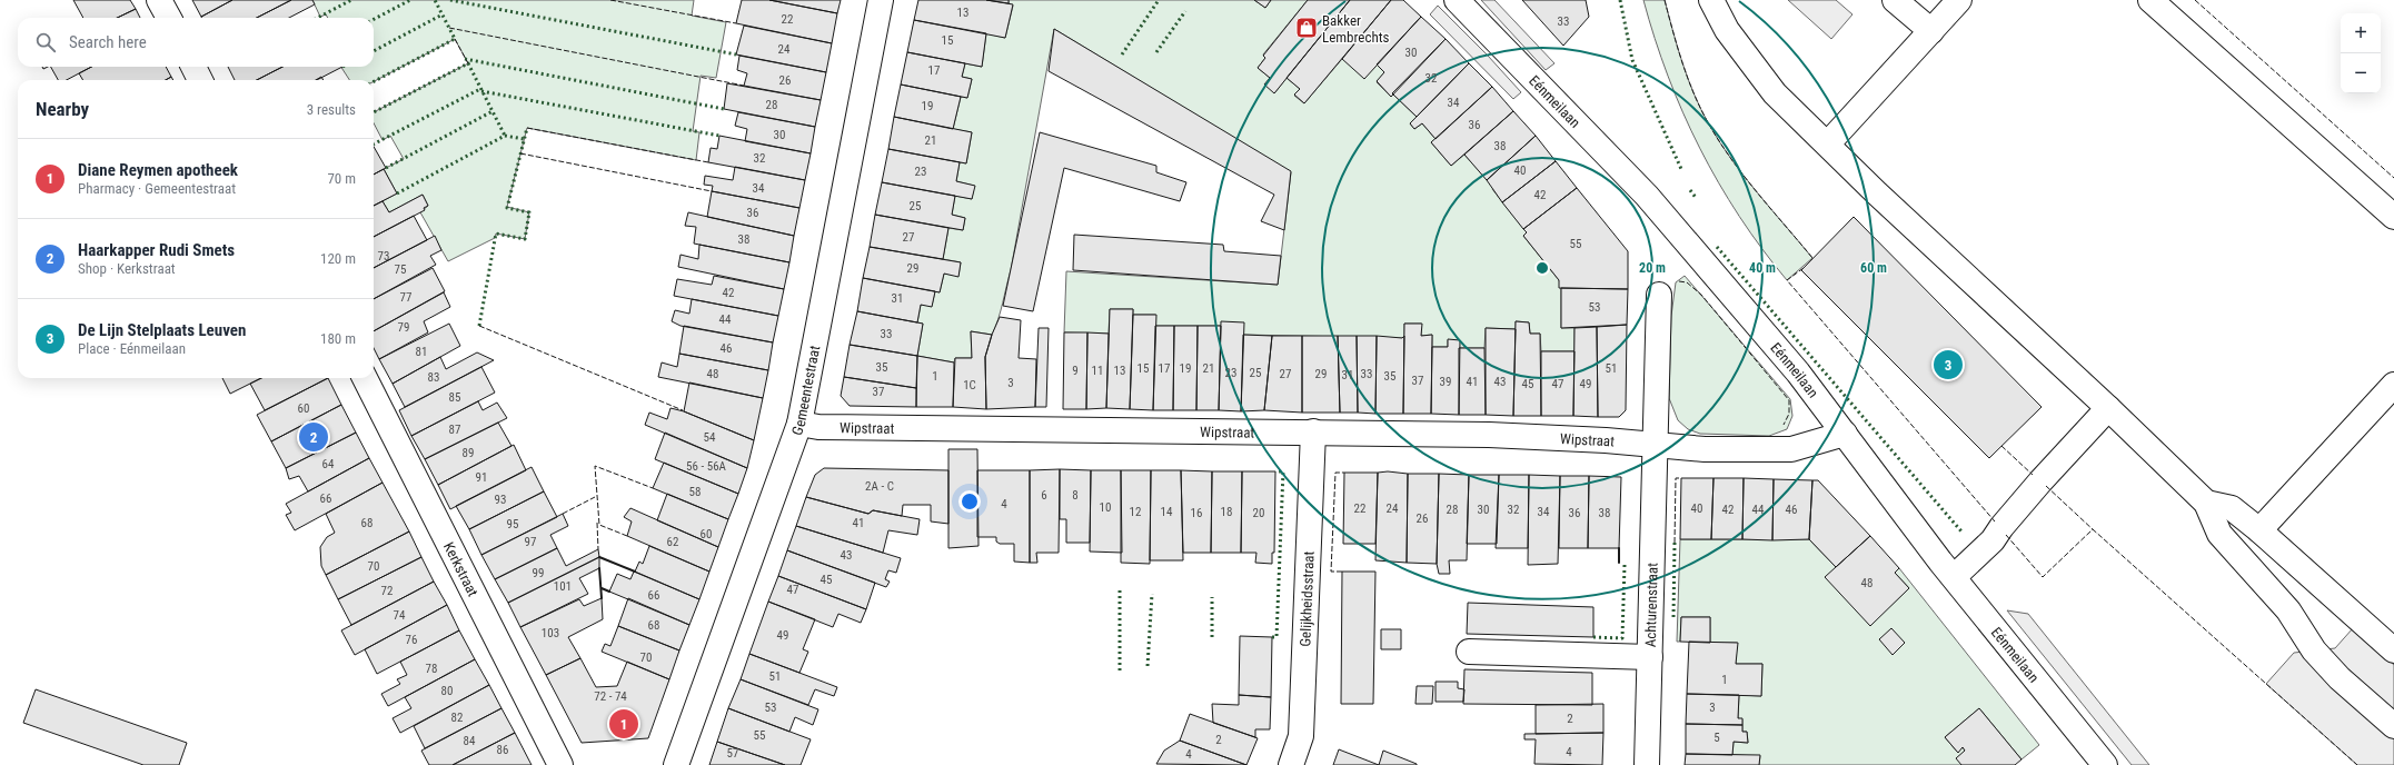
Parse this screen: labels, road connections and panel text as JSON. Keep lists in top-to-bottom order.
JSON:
{
  "streets": {
    "street": [
      "Eénmeilaan",
      "Gemeentestraat",
      "Wipstraat",
      "Kerkstraat",
      "Gelijkheidsstraat",
      "Achturenstraat"
    ]
  },
  "crossings": [
    ["Eénmeilaan", "Wipstraat"],
    ["Gemeentestraat", "Wipstraat"],
    ["Wipstraat", "Gelijkheidsstraat"],
    ["Wipstraat", "Achturenstraat"]
  ],
  "places": {
    "shop": ["Bakker Lembrechts"]
  },
  "house_numbers": [
    "13",
    "22",
    "33",
    "15",
    "24",
    "30",
    "17",
    "32",
    "26",
    "34",
    "28",
    "19",
    "36",
    "30",
    "21",
    "38",
    "32",
    "40",
    "23",
    "34",
    "42",
    "25",
    "36",
    "27",
    "38",
    "55",
    "73",
    "29",
    "75",
    "42",
    "77",
    "31",
    "53",
    "44",
    "79",
    "33",
    "46",
    "81",
    "35",
    "15",
    "17",
    "19",
    "21",
    "51",
    "9",
    "11",
    "13",
    "23",
    "25",
    "48",
    "27",
    "29",
    "33",
    "31",
    "1",
    "35",
    "83",
    "37",
    "39",
    "41",
    "43",
    "3",
    "45",
    "47",
    "49",
    "1C",
    "37",
    "85",
    "60",
    "87",
    "54",
    "89",
    "64",
    "56 - 56A",
    "91",
    "2A - C",
    "58",
    "6",
    "8",
    "66",
    "93",
    "4",
    "10",
    "22",
    "24",
    "40",
    "28",
    "30",
    "32",
    "42",
    "44",
    "46",
    "12",
    "14",
    "18",
    "34",
    "16",
    "20",
    "36",
    "38",
    "26",
    "68",
    "41",
    "95",
    "60",
    "97",
    "62",
    "43",
    "70",
    "99",
    "45",
    "48",
    "101",
    "47",
    "72",
    "66",
    "74",
    "68",
    "103",
    "49",
    "76",
    "70",
    "78",
    "51",
    "1",
    "80",
    "72 - 74",
    "53",
    "3",
    "82",
    "2",
    "55",
    "5",
    "2",
    "84",
    "86",
    "4",
    "57",
    "4"
  ],
  "page": {
    "map_buttons": ["+", "−"],
    "search": "Search here",
    "heading": ["Nearby", "3 results"],
    "list": [
      {
        "mark": "1",
        "name": "Diane Reymen apotheek",
        "note": "Pharmacy · Gemeentestraat",
        "value": "70 m"
      },
      {
        "mark": "2",
        "name": "Haarkapper Rudi Smets",
        "note": "Shop · Kerkstraat",
        "value": "120 m"
      },
      {
        "mark": "3",
        "name": "De Lijn Stelplaats Leuven",
        "note": "Place · Eénmeilaan",
        "value": "180 m"
      }
    ],
    "pins": ["3", "2", "1"]
  },
  "rings": ["20 m", "40 m", "60 m"]
}
